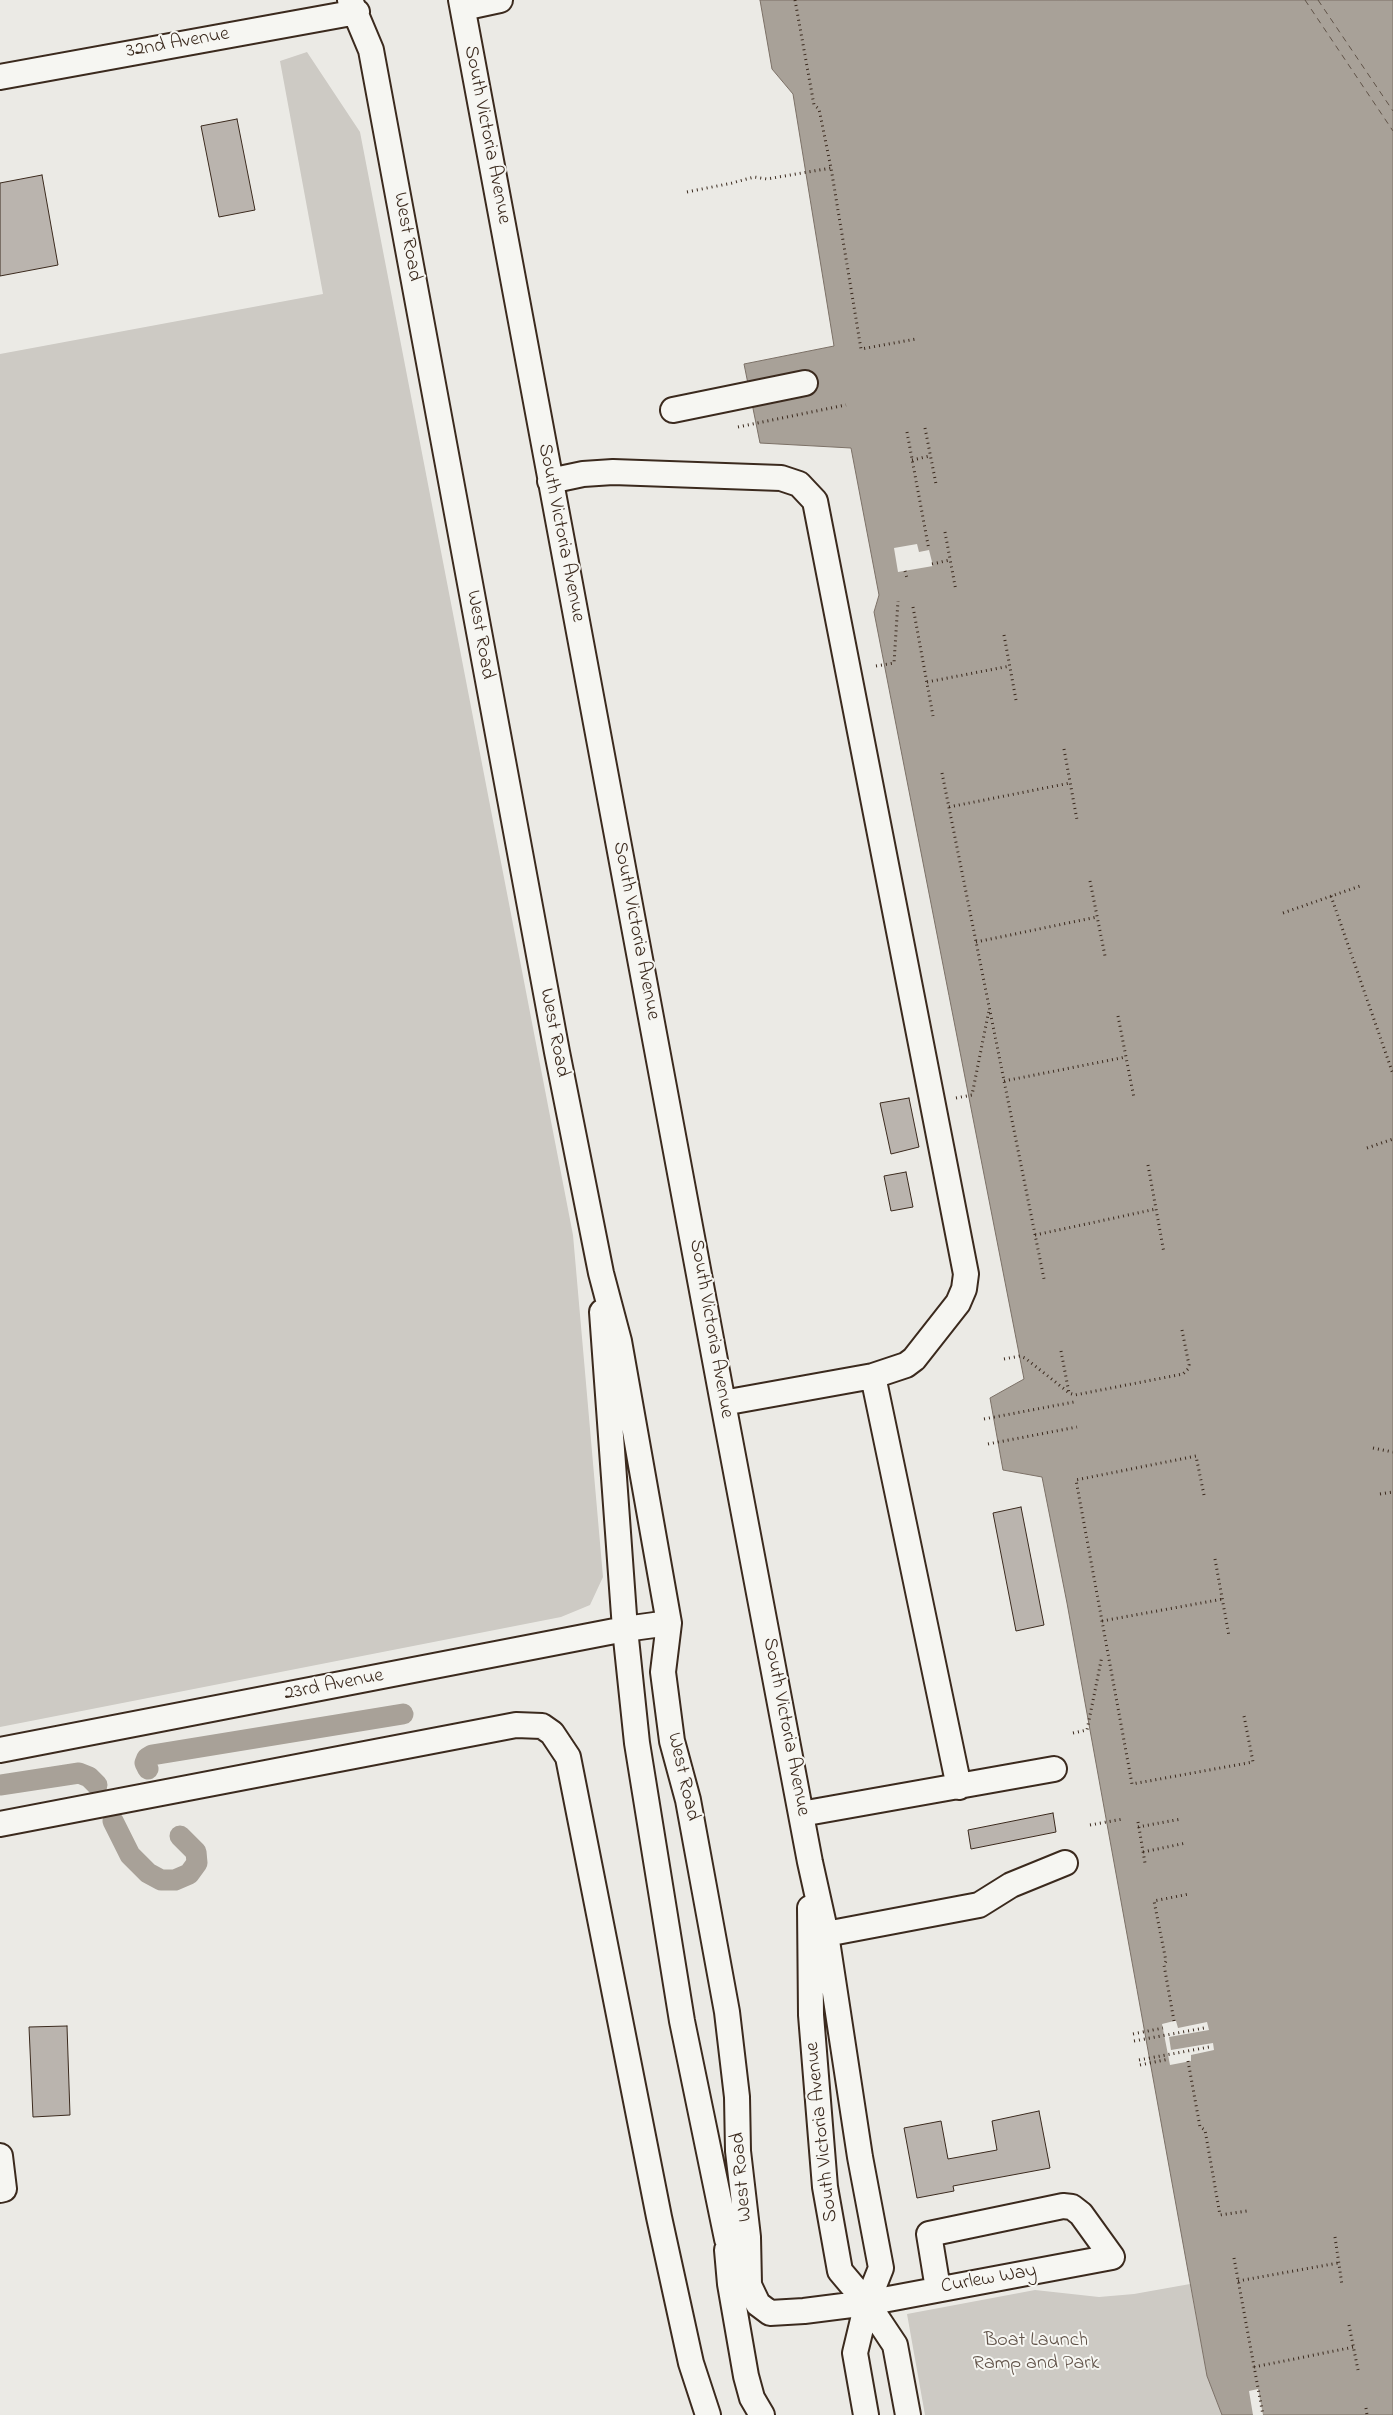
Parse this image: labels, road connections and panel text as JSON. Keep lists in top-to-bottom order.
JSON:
{
  "streets": {
    "street": [
      "32nd Avenue",
      "South Victoria Avenue",
      "West Road",
      "23rd Avenue",
      "Curlew Way"
    ]
  },
  "crossings": [
    ["32nd Avenue", "West Road"],
    ["South Victoria Avenue", "West Road"],
    ["South Victoria Avenue", "Curlew Way"],
    ["West Road", "23rd Avenue"],
    ["West Road", "Curlew Way"]
  ],
  "parks": ["Boat Launch Ramp and Park"]
}
